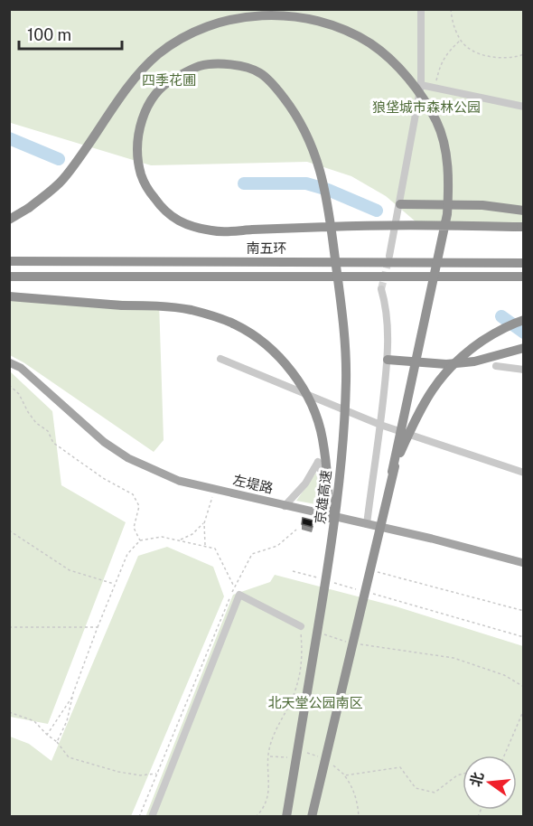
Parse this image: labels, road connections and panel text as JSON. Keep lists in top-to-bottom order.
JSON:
{
  "streets": {
    "highway": ["南五环", "京雄高速"],
    "main road": ["左堤路"]
  },
  "parks": ["四季花圃", "狼垡城市森林公园", "北天堂公园南区"],
  "scale_bar": "100 m",
  "north": "left"
}
